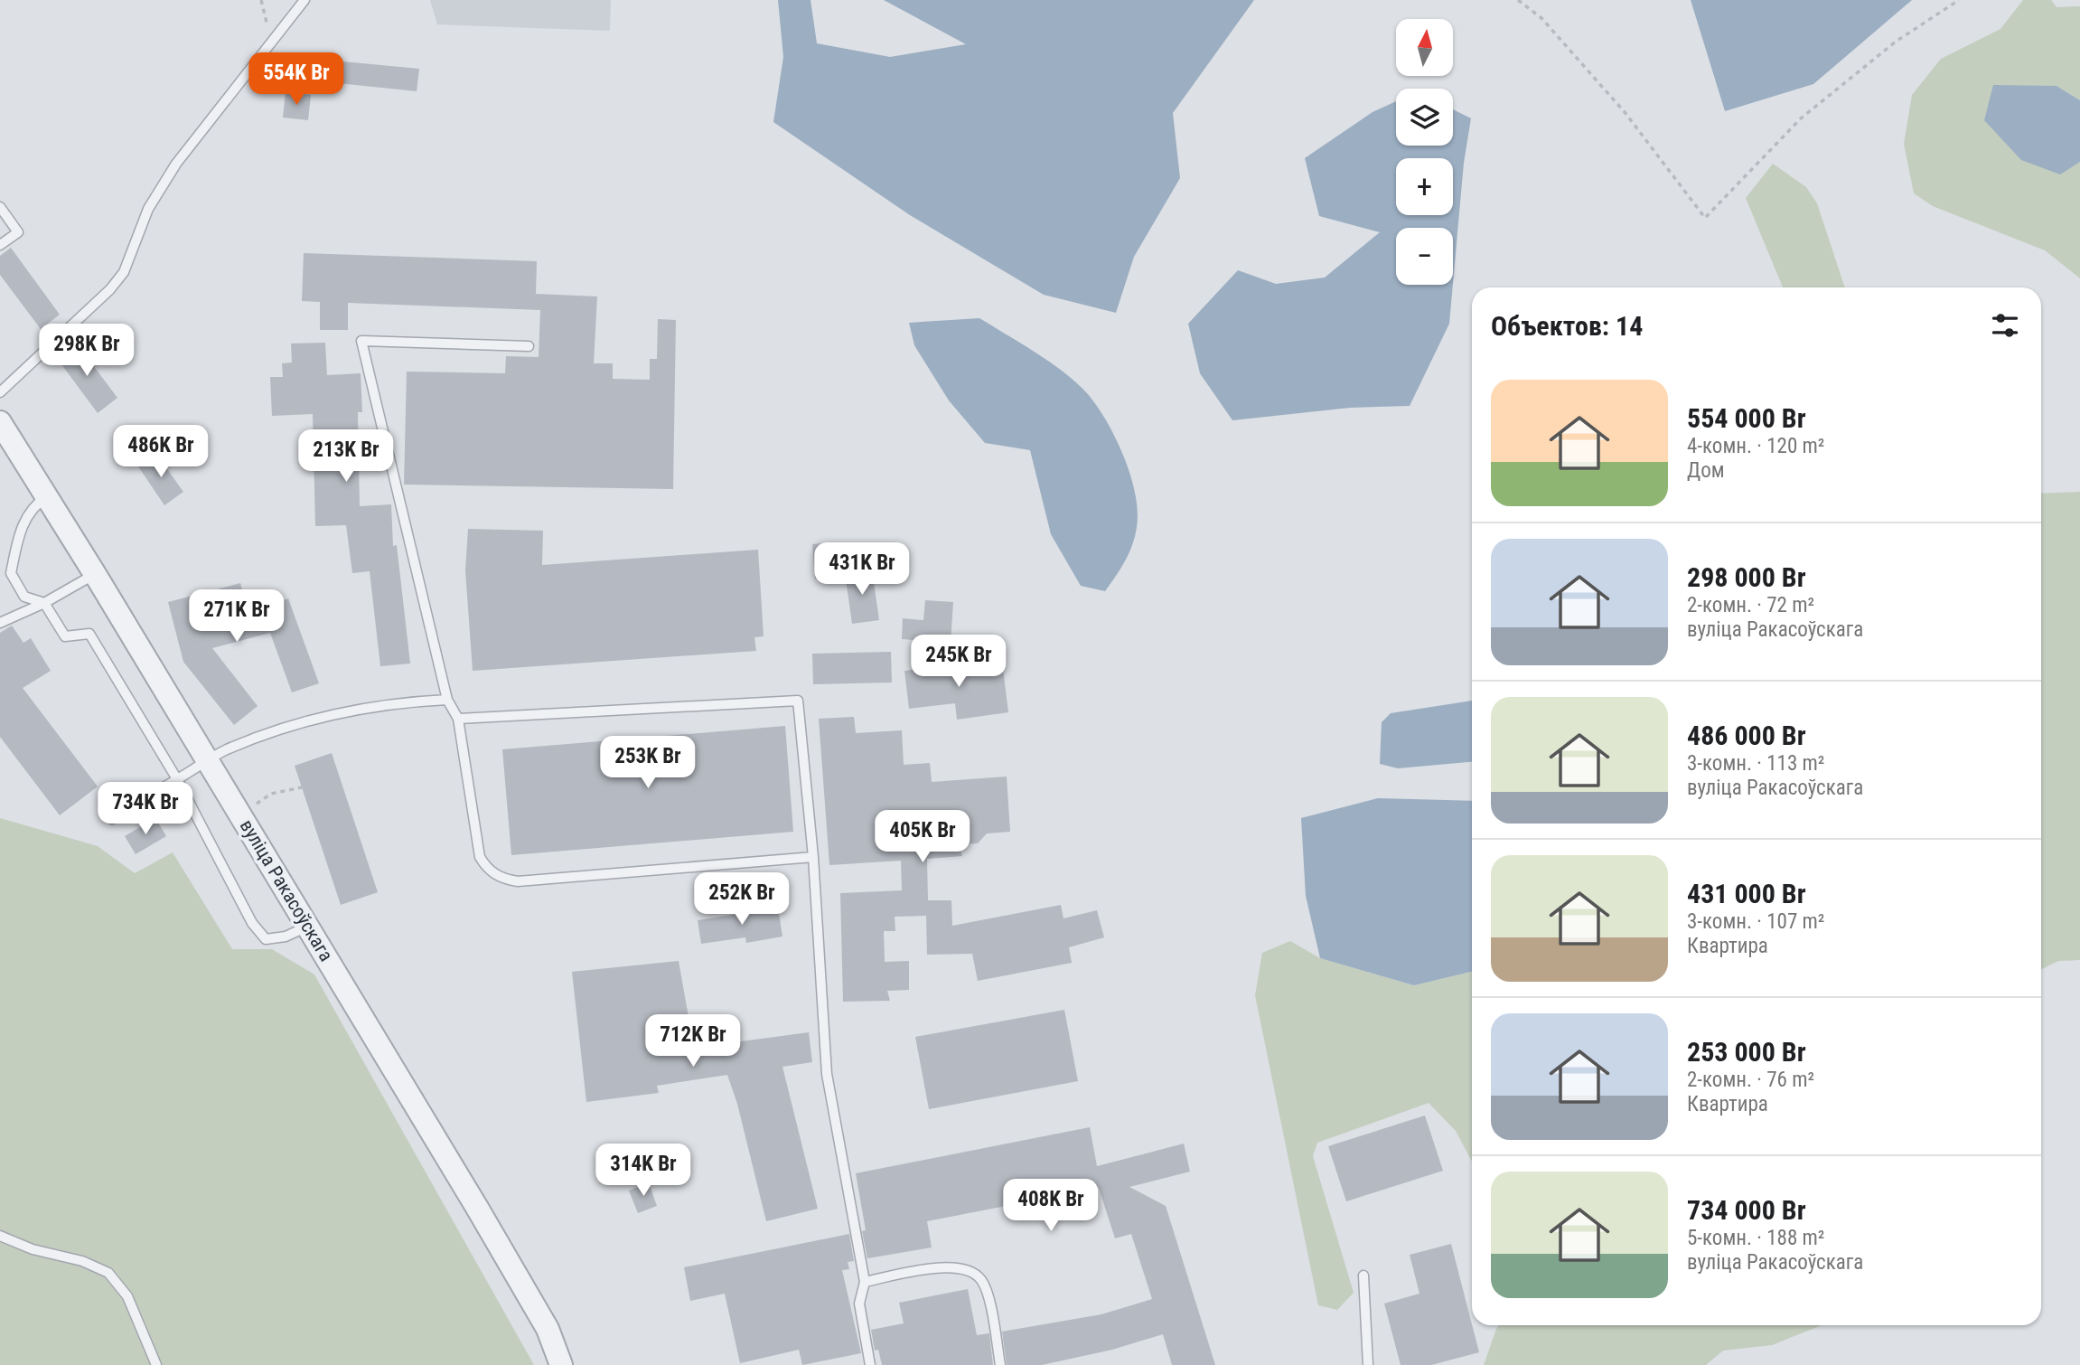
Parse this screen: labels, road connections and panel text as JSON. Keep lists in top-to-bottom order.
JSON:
{
  "streets": {
    "street": ["вуліца Ракасоўскага"]
  },
  "north": "top",
  "page": {
    "map_buttons": ["+", "−"],
    "price": [
      "554K Br",
      "298K Br",
      "486K Br",
      "213K Br",
      "431K Br",
      "271K Br",
      "245K Br",
      "253K Br",
      "734K Br",
      "405K Br",
      "252K Br",
      "712K Br",
      "314K Br",
      "408K Br"
    ],
    "heading": "Объектов: 14",
    "list": [
      {
        "name": "554 000 Br",
        "note": "4-комн. · 120 m² · Дом"
      },
      {
        "name": "298 000 Br",
        "note": "2-комн. · 72 m² · вуліца Ракасоўскага"
      },
      {
        "name": "486 000 Br",
        "note": "3-комн. · 113 m² · вуліца Ракасоўскага"
      },
      {
        "name": "431 000 Br",
        "note": "3-комн. · 107 m² · Квартира"
      },
      {
        "name": "253 000 Br",
        "note": "2-комн. · 76 m² · Квартира"
      },
      {
        "name": "734 000 Br",
        "note": "5-комн. · 188 m² · вуліца Ракасоўскага"
      }
    ]
  }
}
